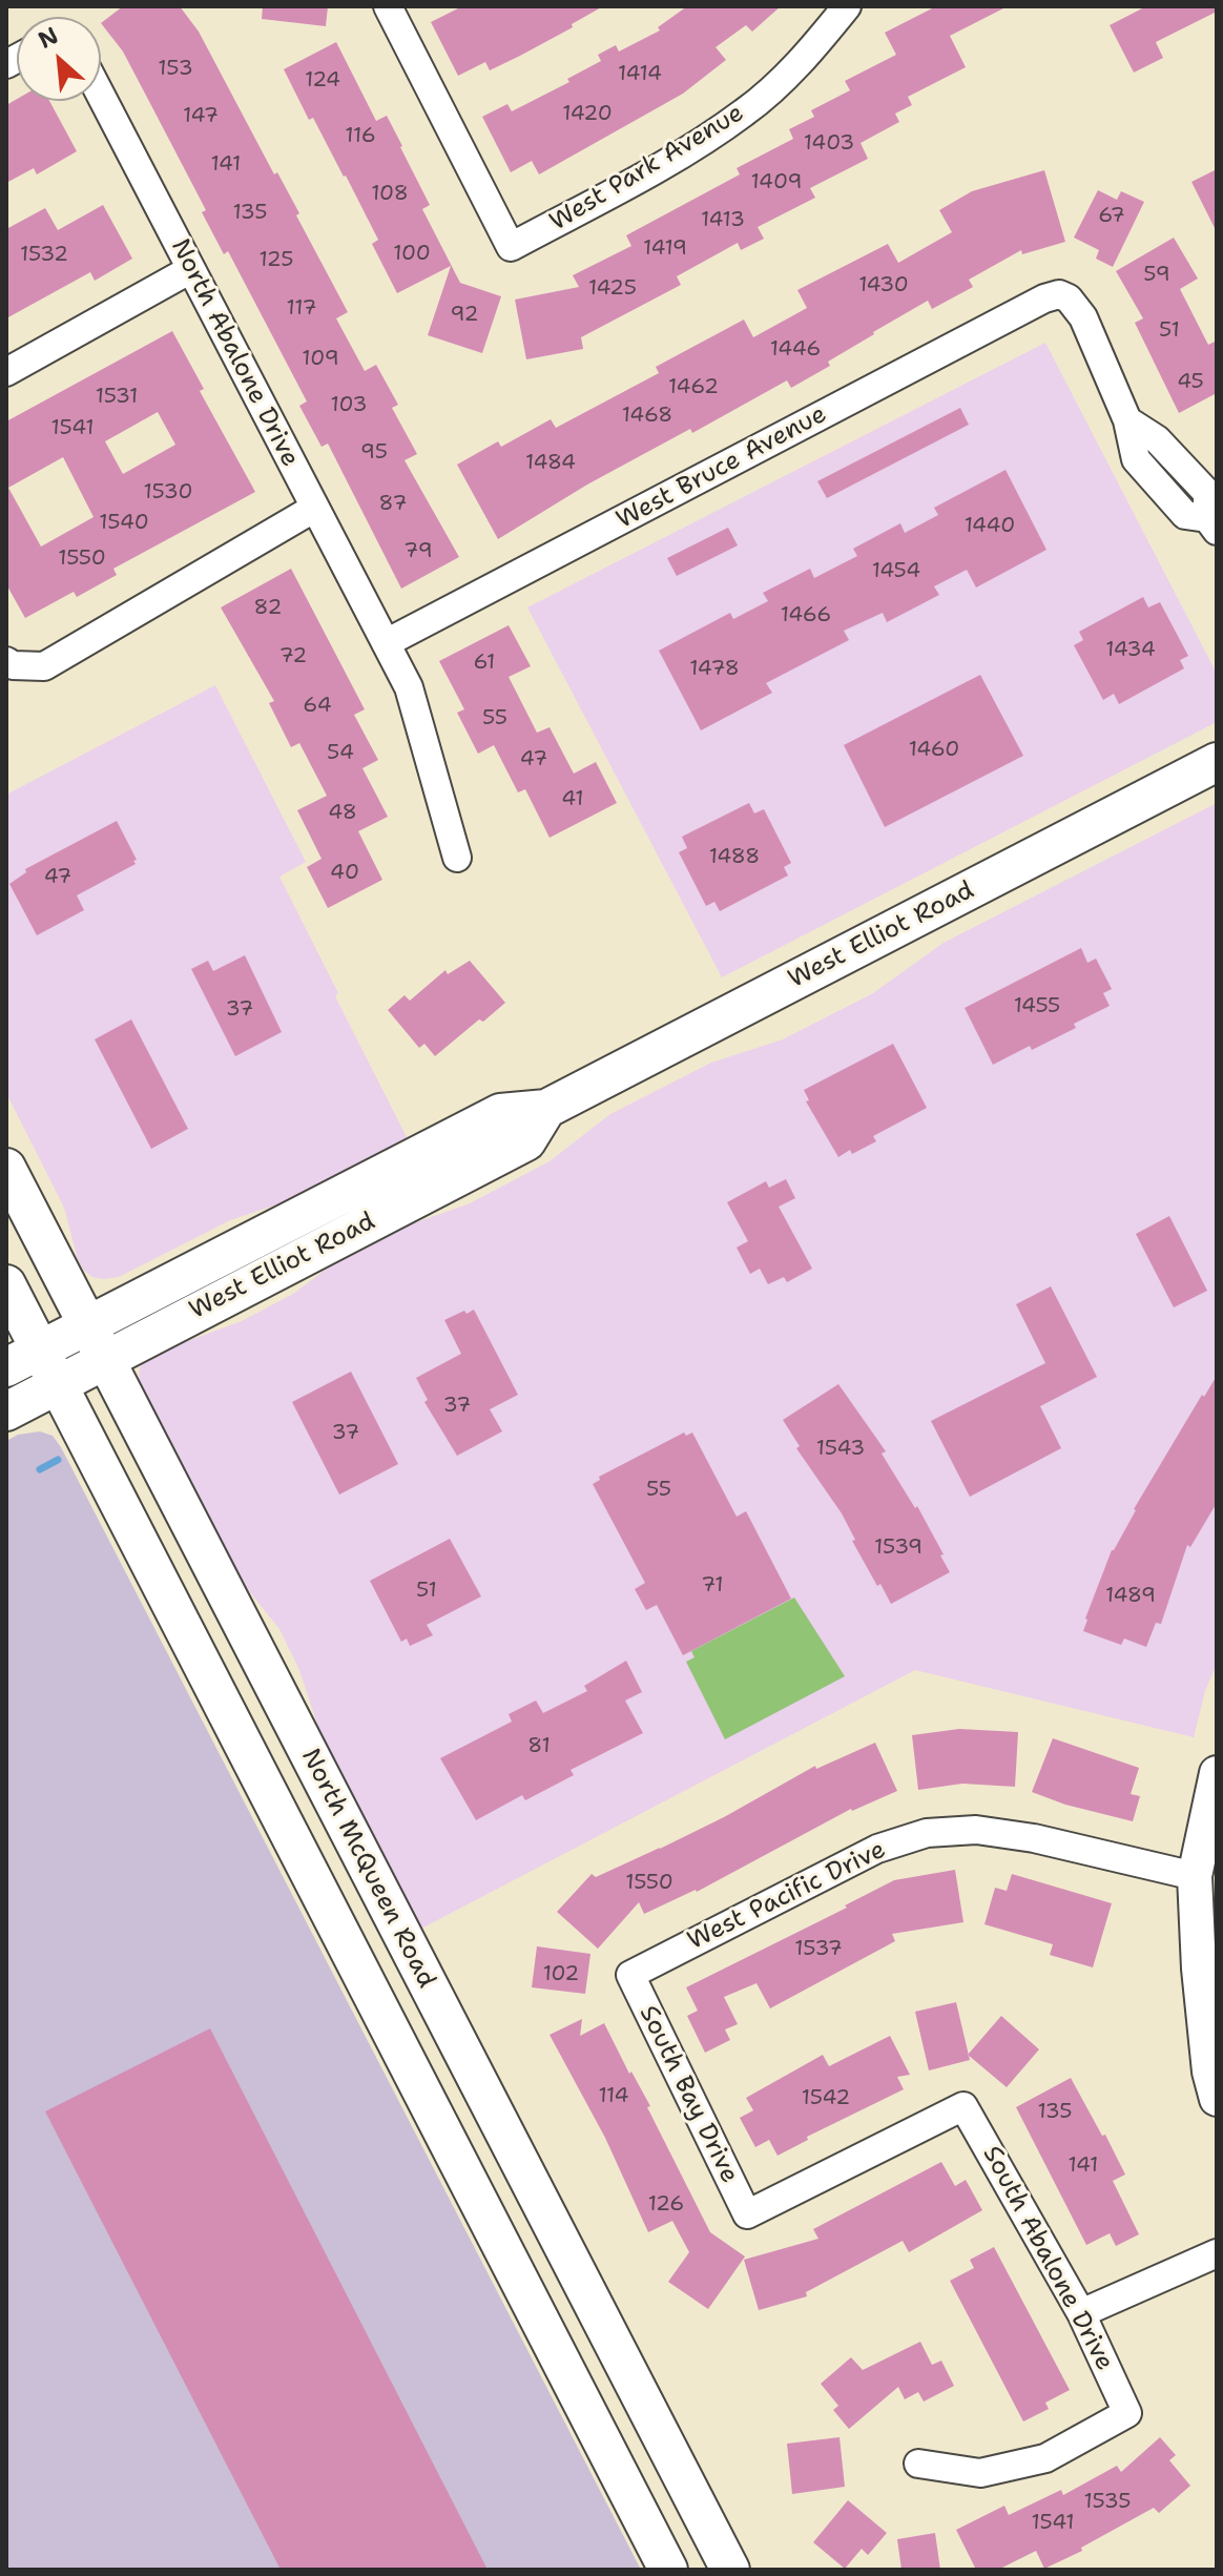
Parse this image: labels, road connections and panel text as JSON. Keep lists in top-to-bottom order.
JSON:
{
  "streets": {
    "main road": ["West Elliot Road", "North McQueen Road"],
    "street": [
      "West Park Avenue",
      "North Abalone Drive",
      "West Bruce Avenue",
      "West Pacific Drive",
      "South Bay Drive",
      "South Abalone Drive"
    ]
  },
  "crossings": [
    ["North Abalone Drive", "West Bruce Avenue"],
    ["West Elliot Road", "North McQueen Road"],
    ["West Pacific Drive", "South Bay Drive"],
    ["South Bay Drive", "South Abalone Drive"]
  ],
  "house_numbers": [
    "153",
    "1414",
    "124",
    "1420",
    "147",
    "116",
    "1403",
    "141",
    "1409",
    "108",
    "135",
    "67",
    "1413",
    "1419",
    "100",
    "1532",
    "125",
    "59",
    "1430",
    "1425",
    "117",
    "92",
    "51",
    "1446",
    "109",
    "45",
    "1462",
    "1531",
    "103",
    "1468",
    "1541",
    "95",
    "1484",
    "1530",
    "87",
    "1540",
    "1440",
    "79",
    "1550",
    "1454",
    "82",
    "1466",
    "1434",
    "72",
    "61",
    "1478",
    "64",
    "55",
    "1460",
    "54",
    "47",
    "41",
    "48",
    "1488",
    "40",
    "47",
    "1455",
    "37",
    "37",
    "37",
    "1543",
    "55",
    "1539",
    "71",
    "51",
    "1489",
    "81",
    "1550",
    "1537",
    "102",
    "114",
    "1542",
    "135",
    "141",
    "126",
    "1535",
    "1541"
  ],
  "north": "top left"
}
